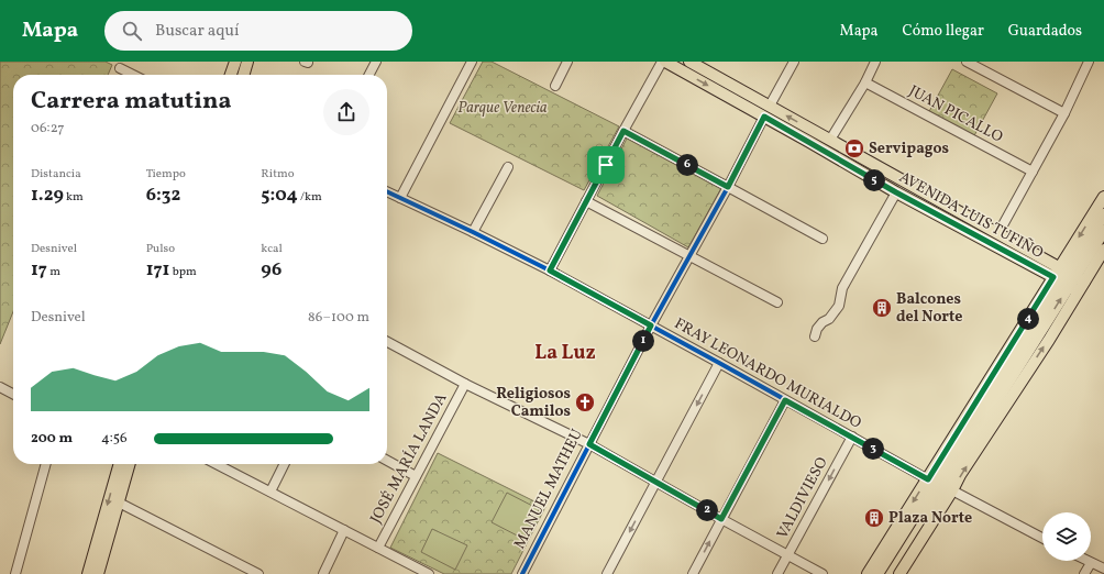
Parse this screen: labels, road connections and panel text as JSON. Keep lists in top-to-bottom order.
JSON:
{
  "streets": {
    "main road": ["AVENIDA LUIS TUFIÑO"],
    "street": [
      "JUAN PICALLO",
      "FRAY LEONARDO MURIALDO",
      "JOSÉ MARÍA LANDA",
      "MANUEL MATHEU",
      "VALDIVIESO"
    ]
  },
  "crossings": [
    ["AVENIDA LUIS TUFIÑO", "MANUEL MATHEU"],
    ["FRAY LEONARDO MURIALDO", "MANUEL MATHEU"],
    ["FRAY LEONARDO MURIALDO", "VALDIVIESO"]
  ],
  "districts": ["La Luz"],
  "parks": ["Parque Venecia"],
  "places": {
    "bank": ["Servipagos"],
    "building": ["Balcones del Norte", "Plaza Norte"],
    "church": ["Religiosos Camilos"]
  },
  "page": {
    "header": "Mapa",
    "search": "Buscar aquí",
    "nav": ["Mapa", "Cómo llegar", "Guardados"],
    "heading": ["Carrera matutina", "06:27"],
    "stats": [
      ["Distancia", "1.29 km"],
      ["Tiempo", "6:32"],
      ["Ritmo", "5:04 /km"],
      ["Desnivel", "17 m"],
      ["Pulso", "171 bpm"],
      ["kcal", "96"]
    ],
    "pins": [
      "6",
      "5",
      "4",
      "1",
      "3",
      "2"
    ],
    "chart": ["Desnivel", "86–100 m"],
    "list": [
      {
        "name": "200 m",
        "note": "4:56"
      }
    ]
  }
}
